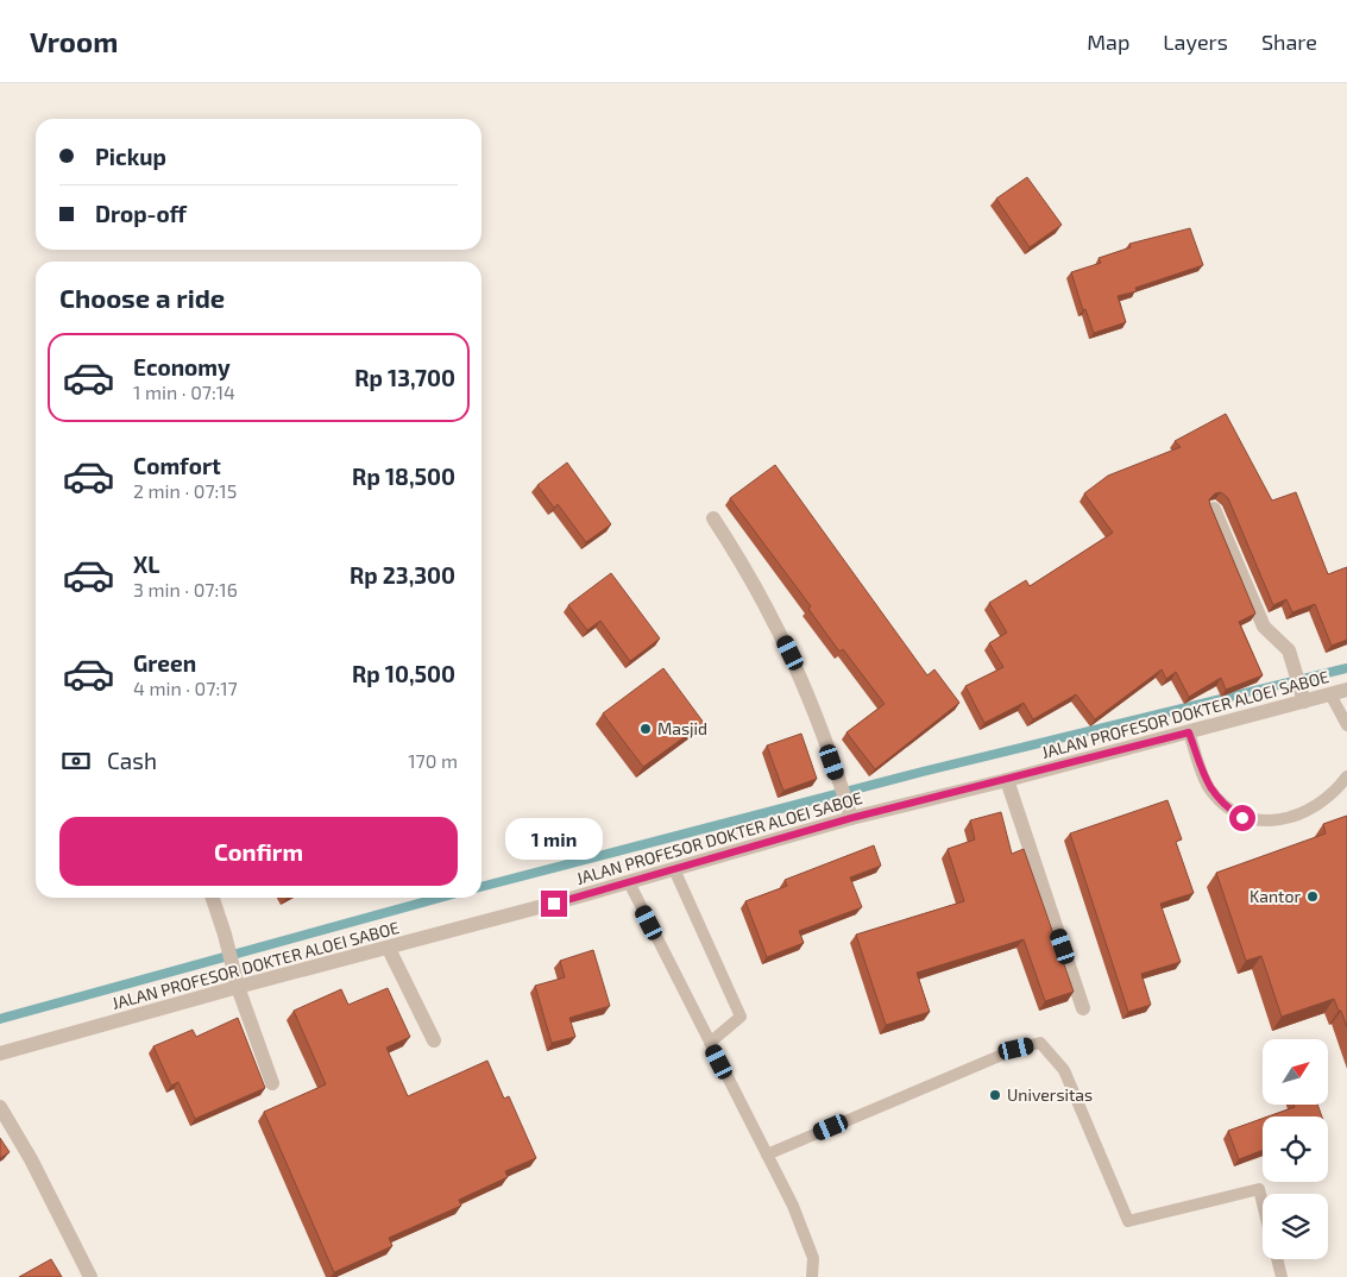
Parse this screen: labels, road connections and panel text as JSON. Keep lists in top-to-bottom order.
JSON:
{
  "streets": {
    "street": ["JALAN PROFESOR DOKTER ALOEI SABOE"]
  },
  "places": ["Masjid", "Kantor", "Universitas"],
  "north": "top right",
  "page": {
    "header": "Vroom",
    "nav": ["Map", "Layers", "Share"],
    "banner": ["Pickup", "Drop-off"],
    "heading": "Choose a ride",
    "list": [
      {
        "name": "Economy",
        "note": "1 min · 07:14",
        "value": "Rp 13,700"
      },
      {
        "name": "Comfort",
        "note": "2 min · 07:15",
        "value": "Rp 18,500"
      },
      {
        "name": "XL",
        "note": "3 min · 07:16",
        "value": "Rp 23,300"
      },
      {
        "name": "Green",
        "note": "4 min · 07:17",
        "value": "Rp 10,500"
      }
    ],
    "pay": ["Cash", "170 m"],
    "buttons": "Confirm",
    "bubble": "1 min"
  }
}
